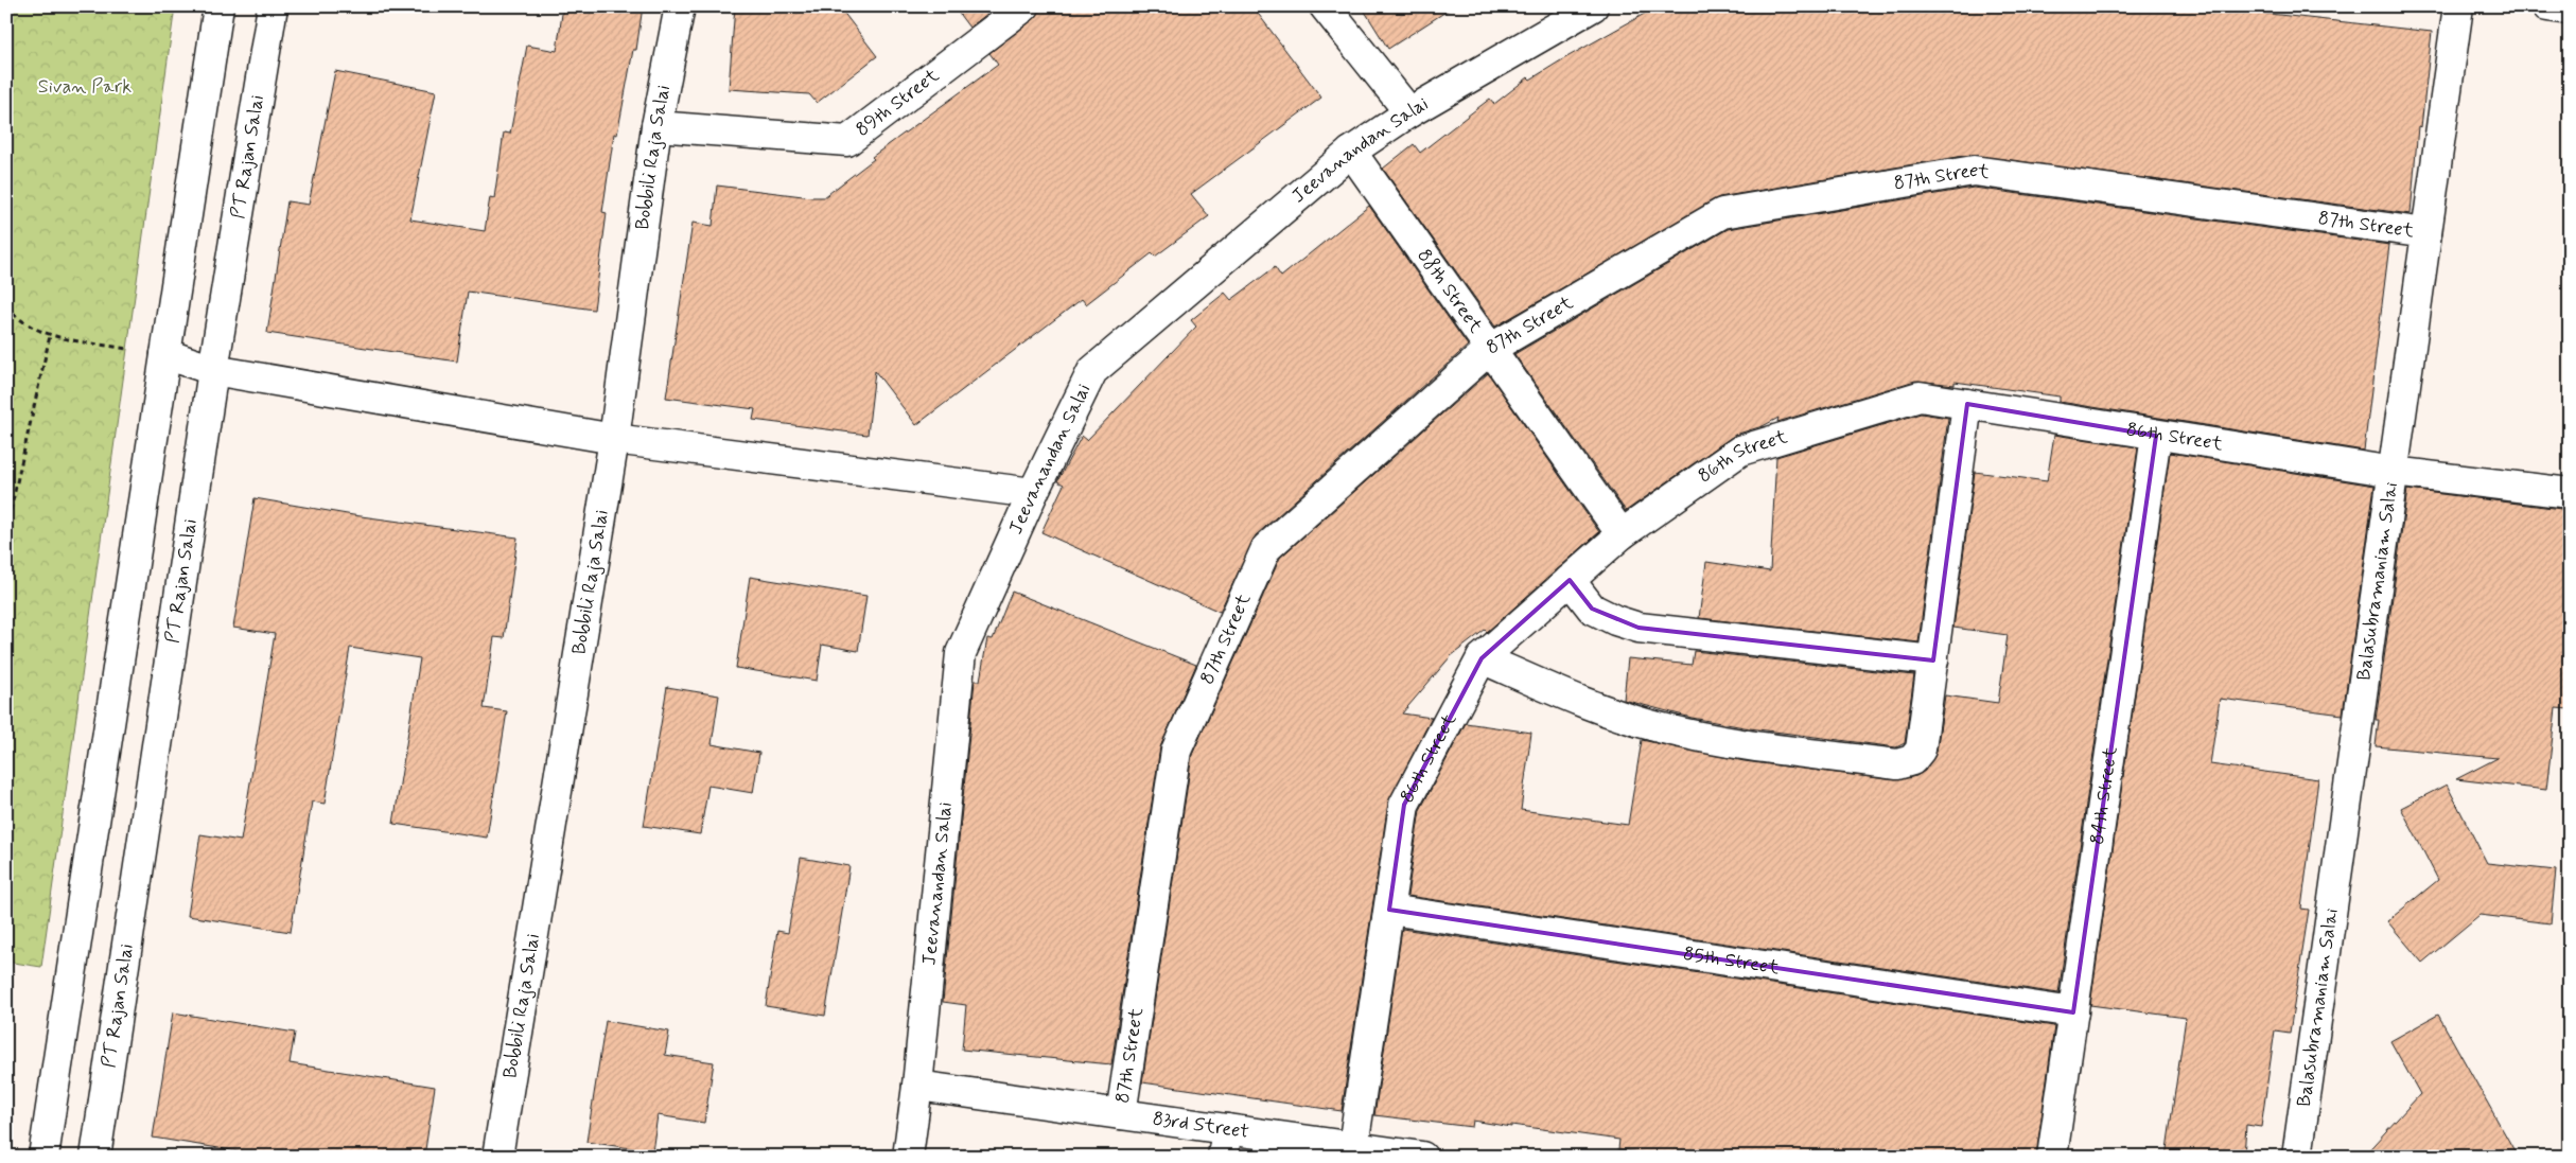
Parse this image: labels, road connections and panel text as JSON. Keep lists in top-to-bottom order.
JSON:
{
  "streets": {
    "street": [
      "89th Street",
      "Jeevanandan Salai",
      "PT Rajan Salai",
      "Bobbili Raja Salai",
      "87th Street",
      "88th Street",
      "86th Street",
      "Balasubramaniam Salai",
      "84th Street",
      "85th Street",
      "83rd Street"
    ]
  },
  "crossings": [
    ["89th Street", "Bobbili Raja Salai"],
    ["Jeevanandan Salai", "88th Street"],
    ["Jeevanandan Salai", "83rd Street"],
    ["87th Street", "88th Street"],
    ["87th Street", "Balasubramaniam Salai"],
    ["87th Street", "83rd Street"],
    ["88th Street", "86th Street"],
    ["86th Street", "Balasubramaniam Salai"],
    ["86th Street", "84th Street"],
    ["86th Street", "85th Street"],
    ["86th Street", "83rd Street"],
    ["84th Street", "85th Street"]
  ],
  "parks": ["Sivan Park"]
}
